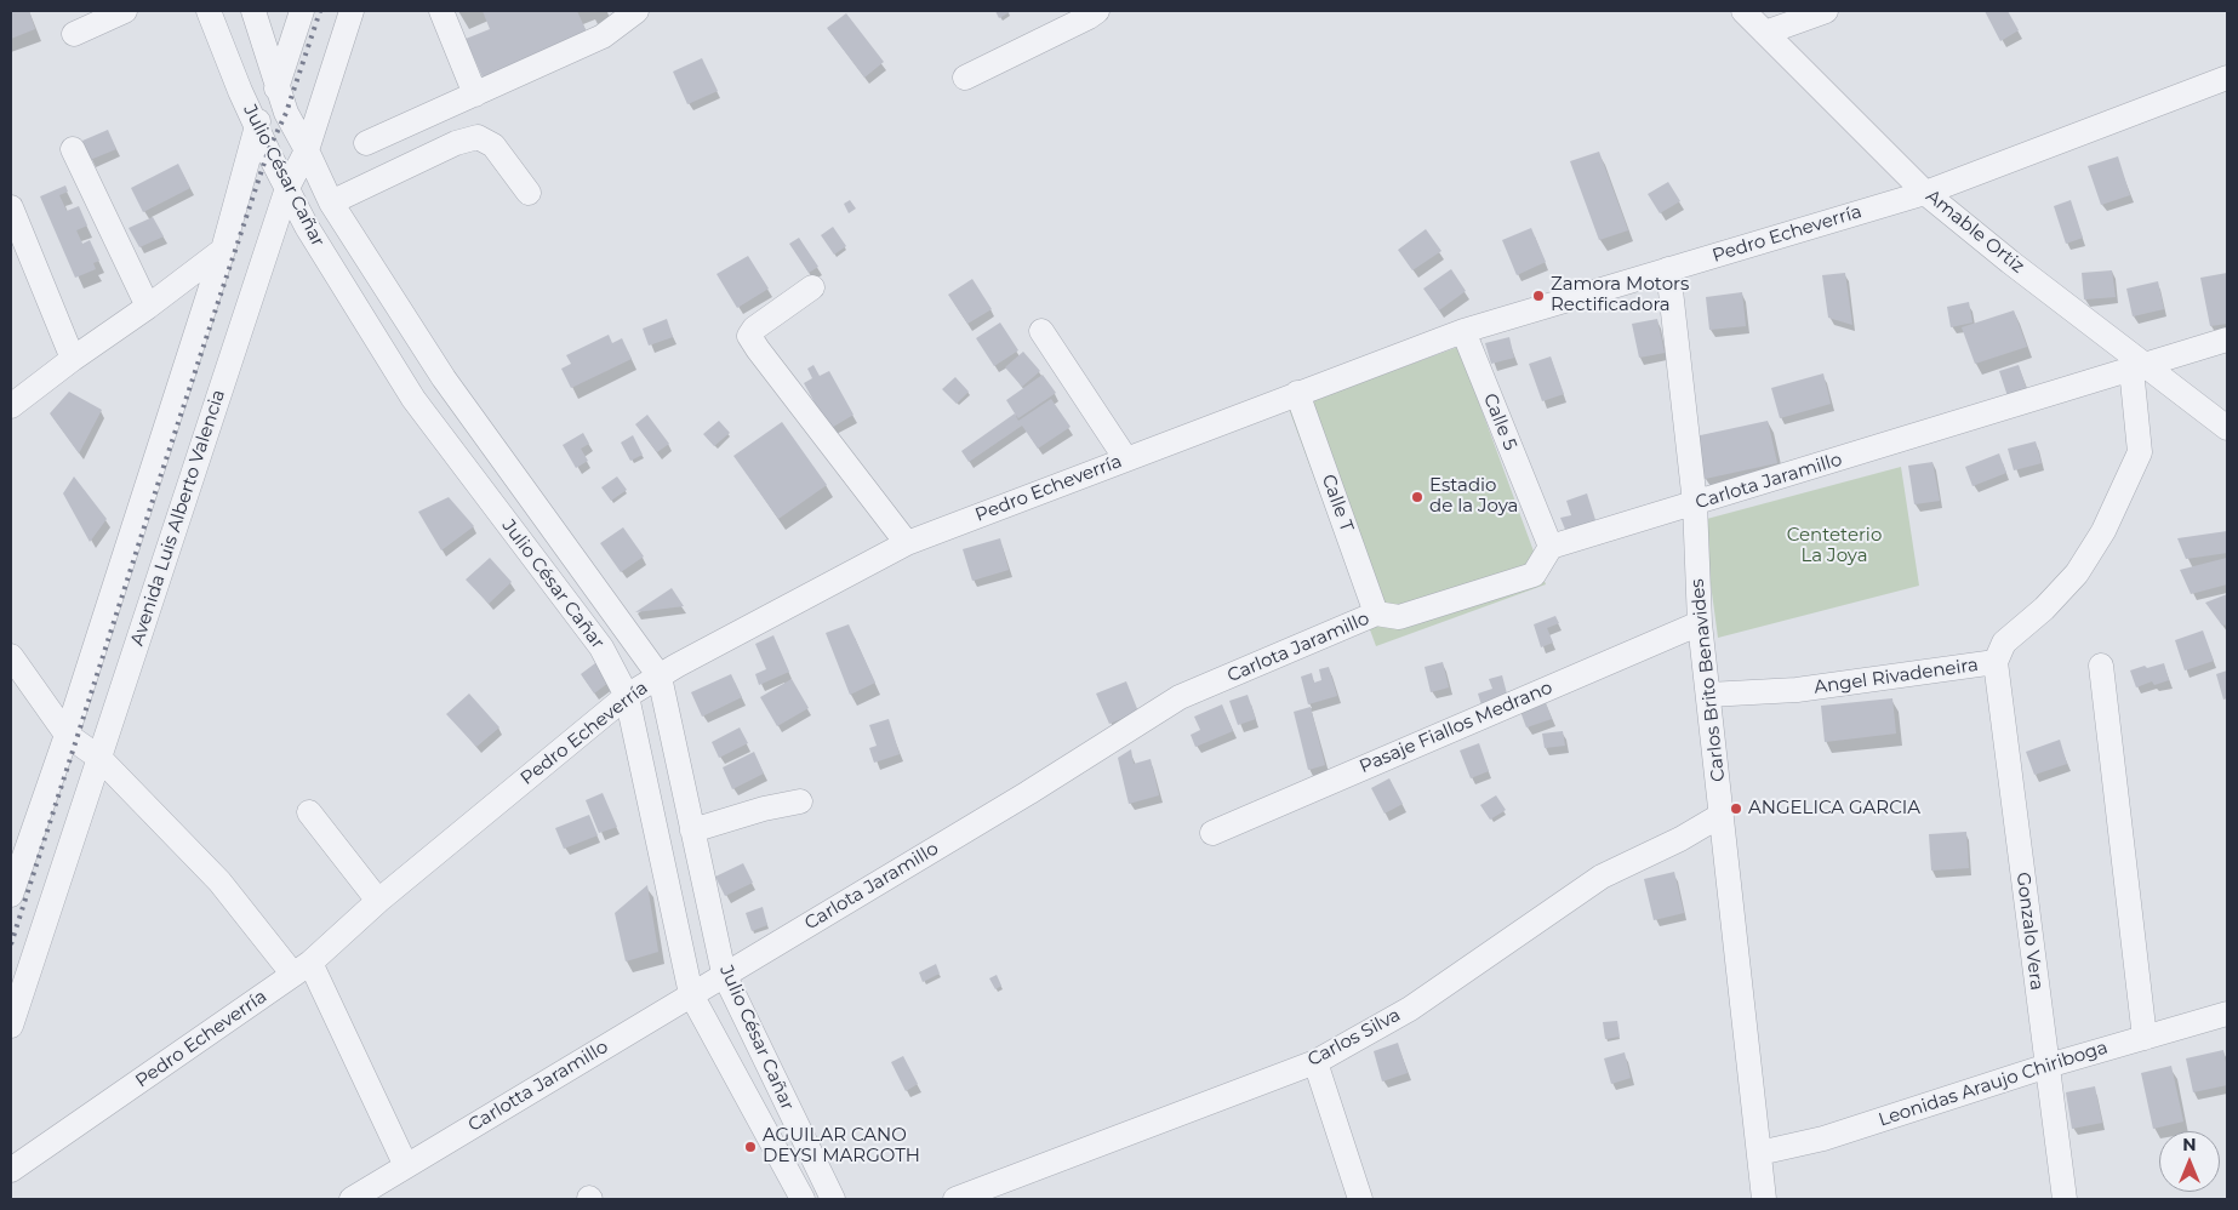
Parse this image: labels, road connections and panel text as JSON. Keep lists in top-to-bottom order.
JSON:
{
  "streets": {
    "street": [
      "Julio César Cañar",
      "Amable Ortiz",
      "Pedro Echeverría",
      "Calle 5",
      "Carlota Jaramillo",
      "Calle T",
      "Avenida Luis Alberto Valencia",
      "Angel Rivadeneira",
      "Carlos Brito Benavides",
      "Pasaje Fiallos Medrano",
      "Gonzalo Vera",
      "Carlos Silva",
      "Leonidas Araujo Chiriboga",
      "Carlotta Jaramillo"
    ]
  },
  "crossings": [
    ["Julio César Cañar", "Pedro Echeverría"],
    ["Julio César Cañar", "Carlota Jaramillo"],
    ["Julio César Cañar", "Avenida Luis Alberto Valencia"],
    ["Julio César Cañar", "Carlotta Jaramillo"],
    ["Amable Ortiz", "Pedro Echeverría"],
    ["Amable Ortiz", "Carlota Jaramillo"],
    ["Amable Ortiz", "Angel Rivadeneira"],
    ["Pedro Echeverría", "Calle 5"],
    ["Pedro Echeverría", "Calle T"],
    ["Pedro Echeverría", "Carlos Brito Benavides"],
    ["Calle 5", "Carlota Jaramillo"],
    ["Carlota Jaramillo", "Calle T"],
    ["Carlota Jaramillo", "Angel Rivadeneira"],
    ["Carlota Jaramillo", "Carlos Brito Benavides"],
    ["Carlota Jaramillo", "Carlotta Jaramillo"],
    ["Angel Rivadeneira", "Carlos Brito Benavides"],
    ["Angel Rivadeneira", "Gonzalo Vera"],
    ["Carlos Brito Benavides", "Pasaje Fiallos Medrano"],
    ["Carlos Brito Benavides", "Carlos Silva"],
    ["Carlos Brito Benavides", "Leonidas Araujo Chiriboga"],
    ["Gonzalo Vera", "Leonidas Araujo Chiriboga"]
  ],
  "parks": ["Centeterio La Joya"],
  "places": [
    "Zamora Motors Rectificadora",
    "Estadio de la Joya",
    "ANGELICA GARCIA",
    "AGUILAR CANO DEYSI MARGOTH"
  ],
  "north": "top"
}
